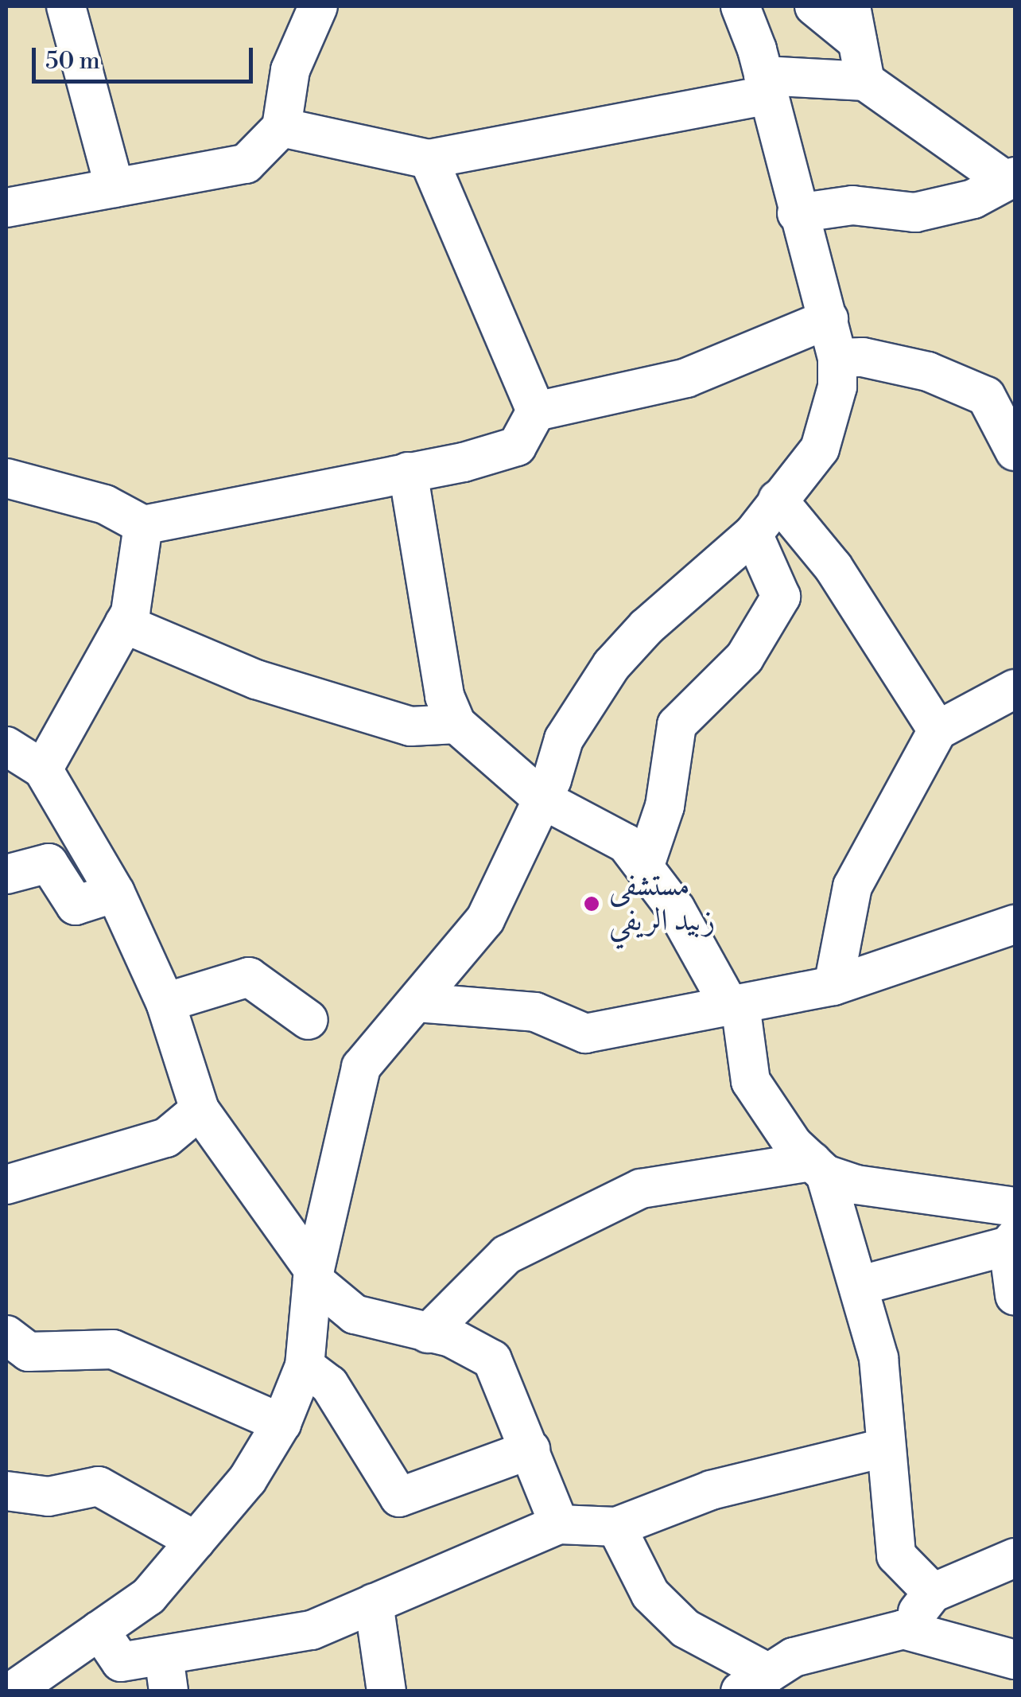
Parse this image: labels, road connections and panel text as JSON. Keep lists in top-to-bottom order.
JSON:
{
  "places": ["مستشفى زبيد الريفي"],
  "scale_bar": "50 m"
}
